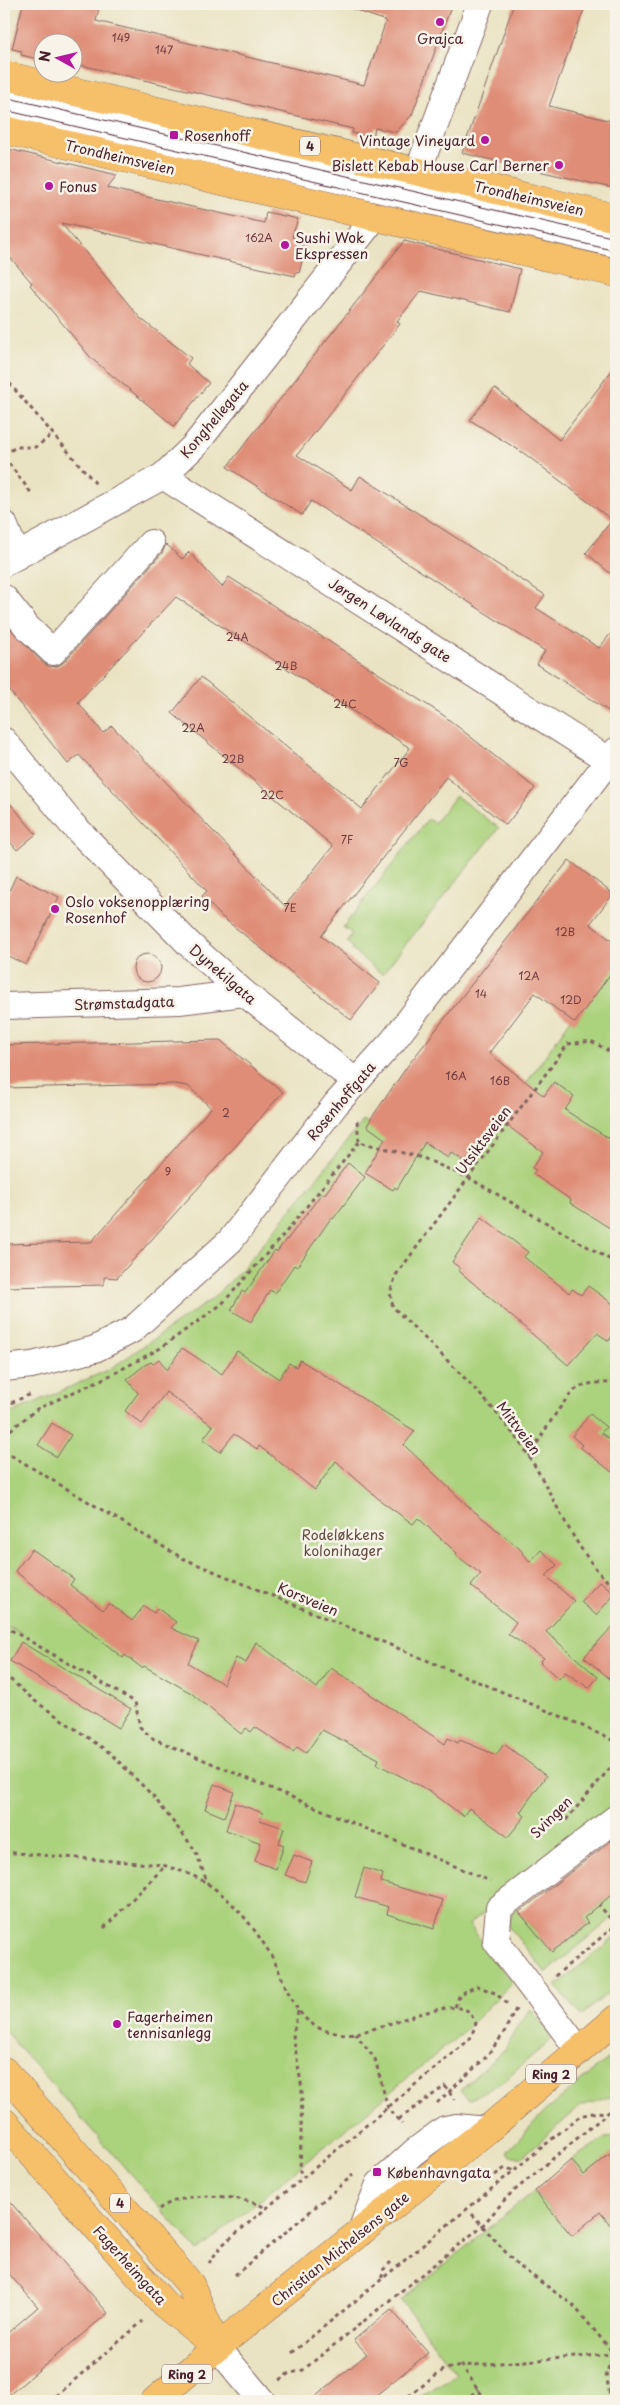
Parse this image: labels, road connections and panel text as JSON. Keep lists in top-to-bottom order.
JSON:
{
  "streets": {
    "main road": [
      "4",
      "Trondheimsveien",
      "Ring 2",
      "Christian Michelsens gate",
      "Fagerheimgata"
    ],
    "street": [
      "Konghellegata",
      "Jørgen Løvlands gate",
      "Dynekilgata",
      "Strømstadgata",
      "Rosenhoffgata"
    ],
    "path": [
      "Utsiktsveien",
      "Mittveien",
      "Korsveien",
      "Svingen"
    ]
  },
  "crossings": [
    ["4", "Christian Michelsens gate"],
    ["4", "Fagerheimgata"],
    ["Trondheimsveien", "Konghellegata"],
    ["Konghellegata", "Jørgen Løvlands gate"],
    ["Jørgen Løvlands gate", "Rosenhoffgata"],
    ["Dynekilgata", "Strømstadgata"],
    ["Dynekilgata", "Rosenhoffgata"],
    ["Utsiktsveien", "Mittveien"],
    ["Christian Michelsens gate", "Fagerheimgata"]
  ],
  "parks": ["Rodeløkkens kolonihager"],
  "places": {
    "other": [
      "Grajca",
      "Vintage Vineyard",
      "Bislett Kebab House Carl Berner",
      "Fonus",
      "Sushi Wok Ekspressen",
      "Oslo voksenopplæring Rosenhof",
      "Fagerheimen tennisanlegg"
    ],
    "transit": ["Rosenhoff", "Københavngata"]
  },
  "house_numbers": [
    "149",
    "147",
    "162A",
    "24A",
    "24B",
    "24C",
    "22A",
    "22B",
    "7G",
    "22C",
    "7F",
    "7E",
    "12B",
    "12A",
    "14",
    "12D",
    "16A",
    "16B",
    "2",
    "9"
  ],
  "north": "left"
}
